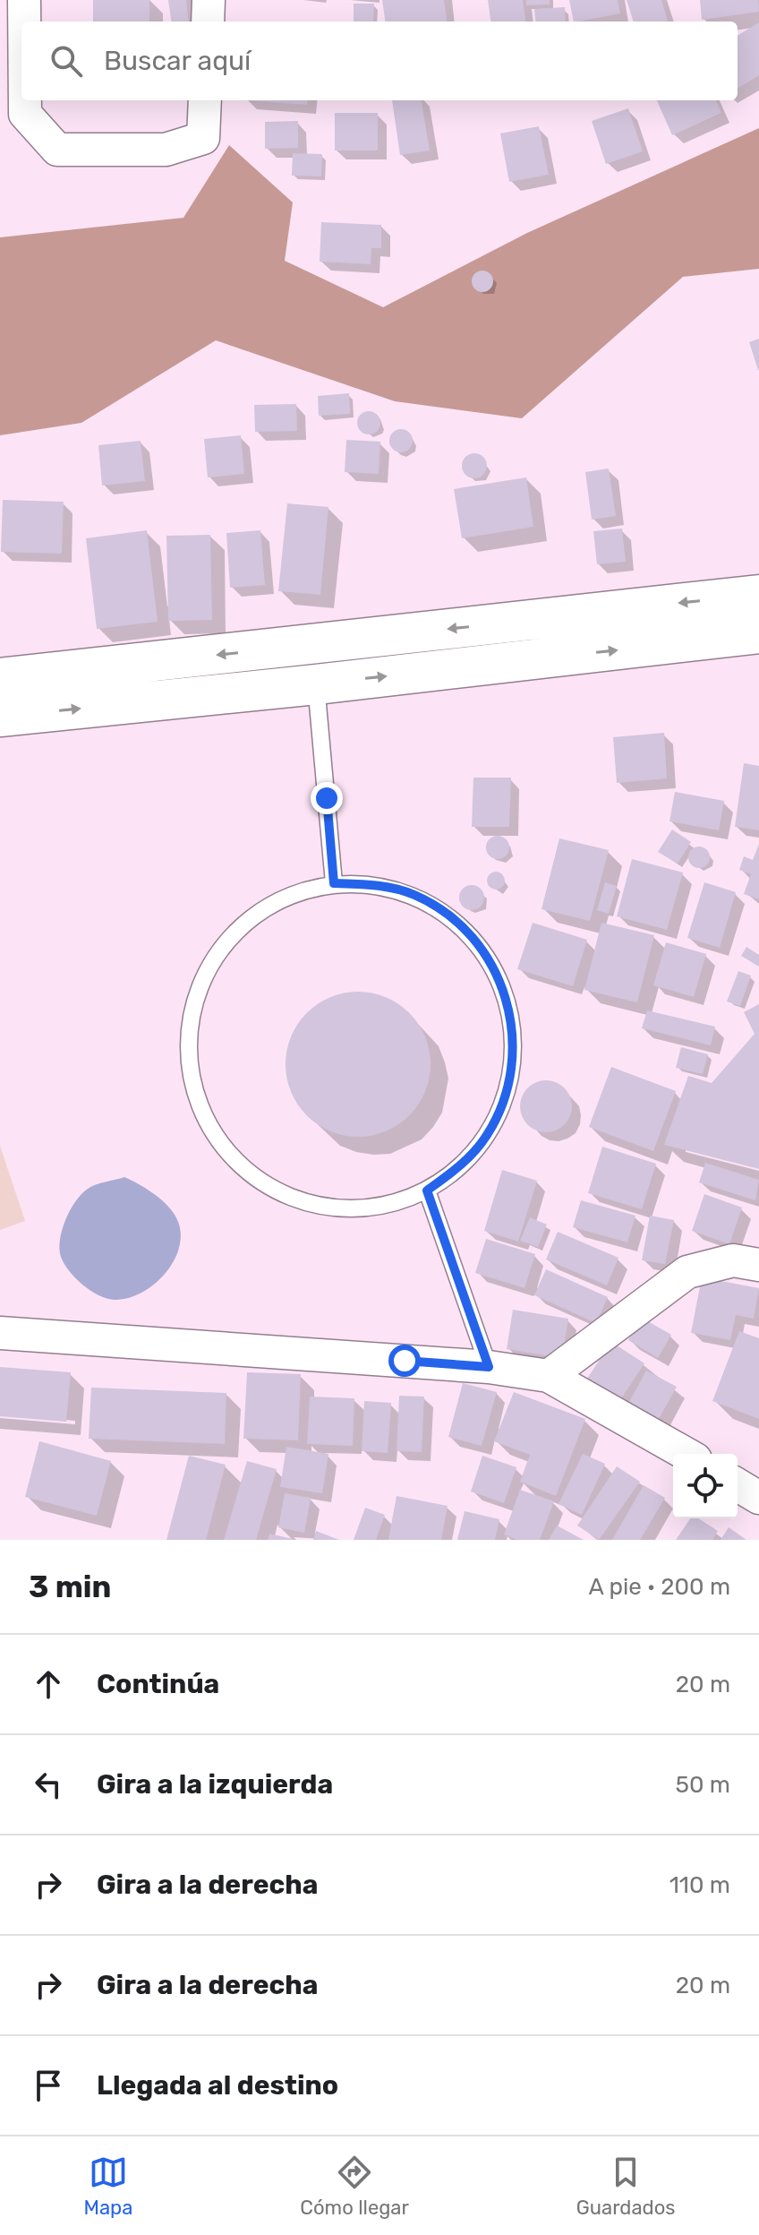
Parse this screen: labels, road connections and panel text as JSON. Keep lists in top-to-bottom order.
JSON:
{
  "page": {
    "search": "Buscar aquí",
    "heading": ["3 min", "A pie · 200 m"],
    "list": [
      ["Continúa", "20 m"],
      ["Gira a la izquierda", "50 m"],
      ["Gira a la derecha", "110 m"],
      ["Gira a la derecha", "20 m"],
      "Llegada al destino"
    ],
    "nav": ["Mapa", "Cómo llegar", "Guardados"]
  }
}
